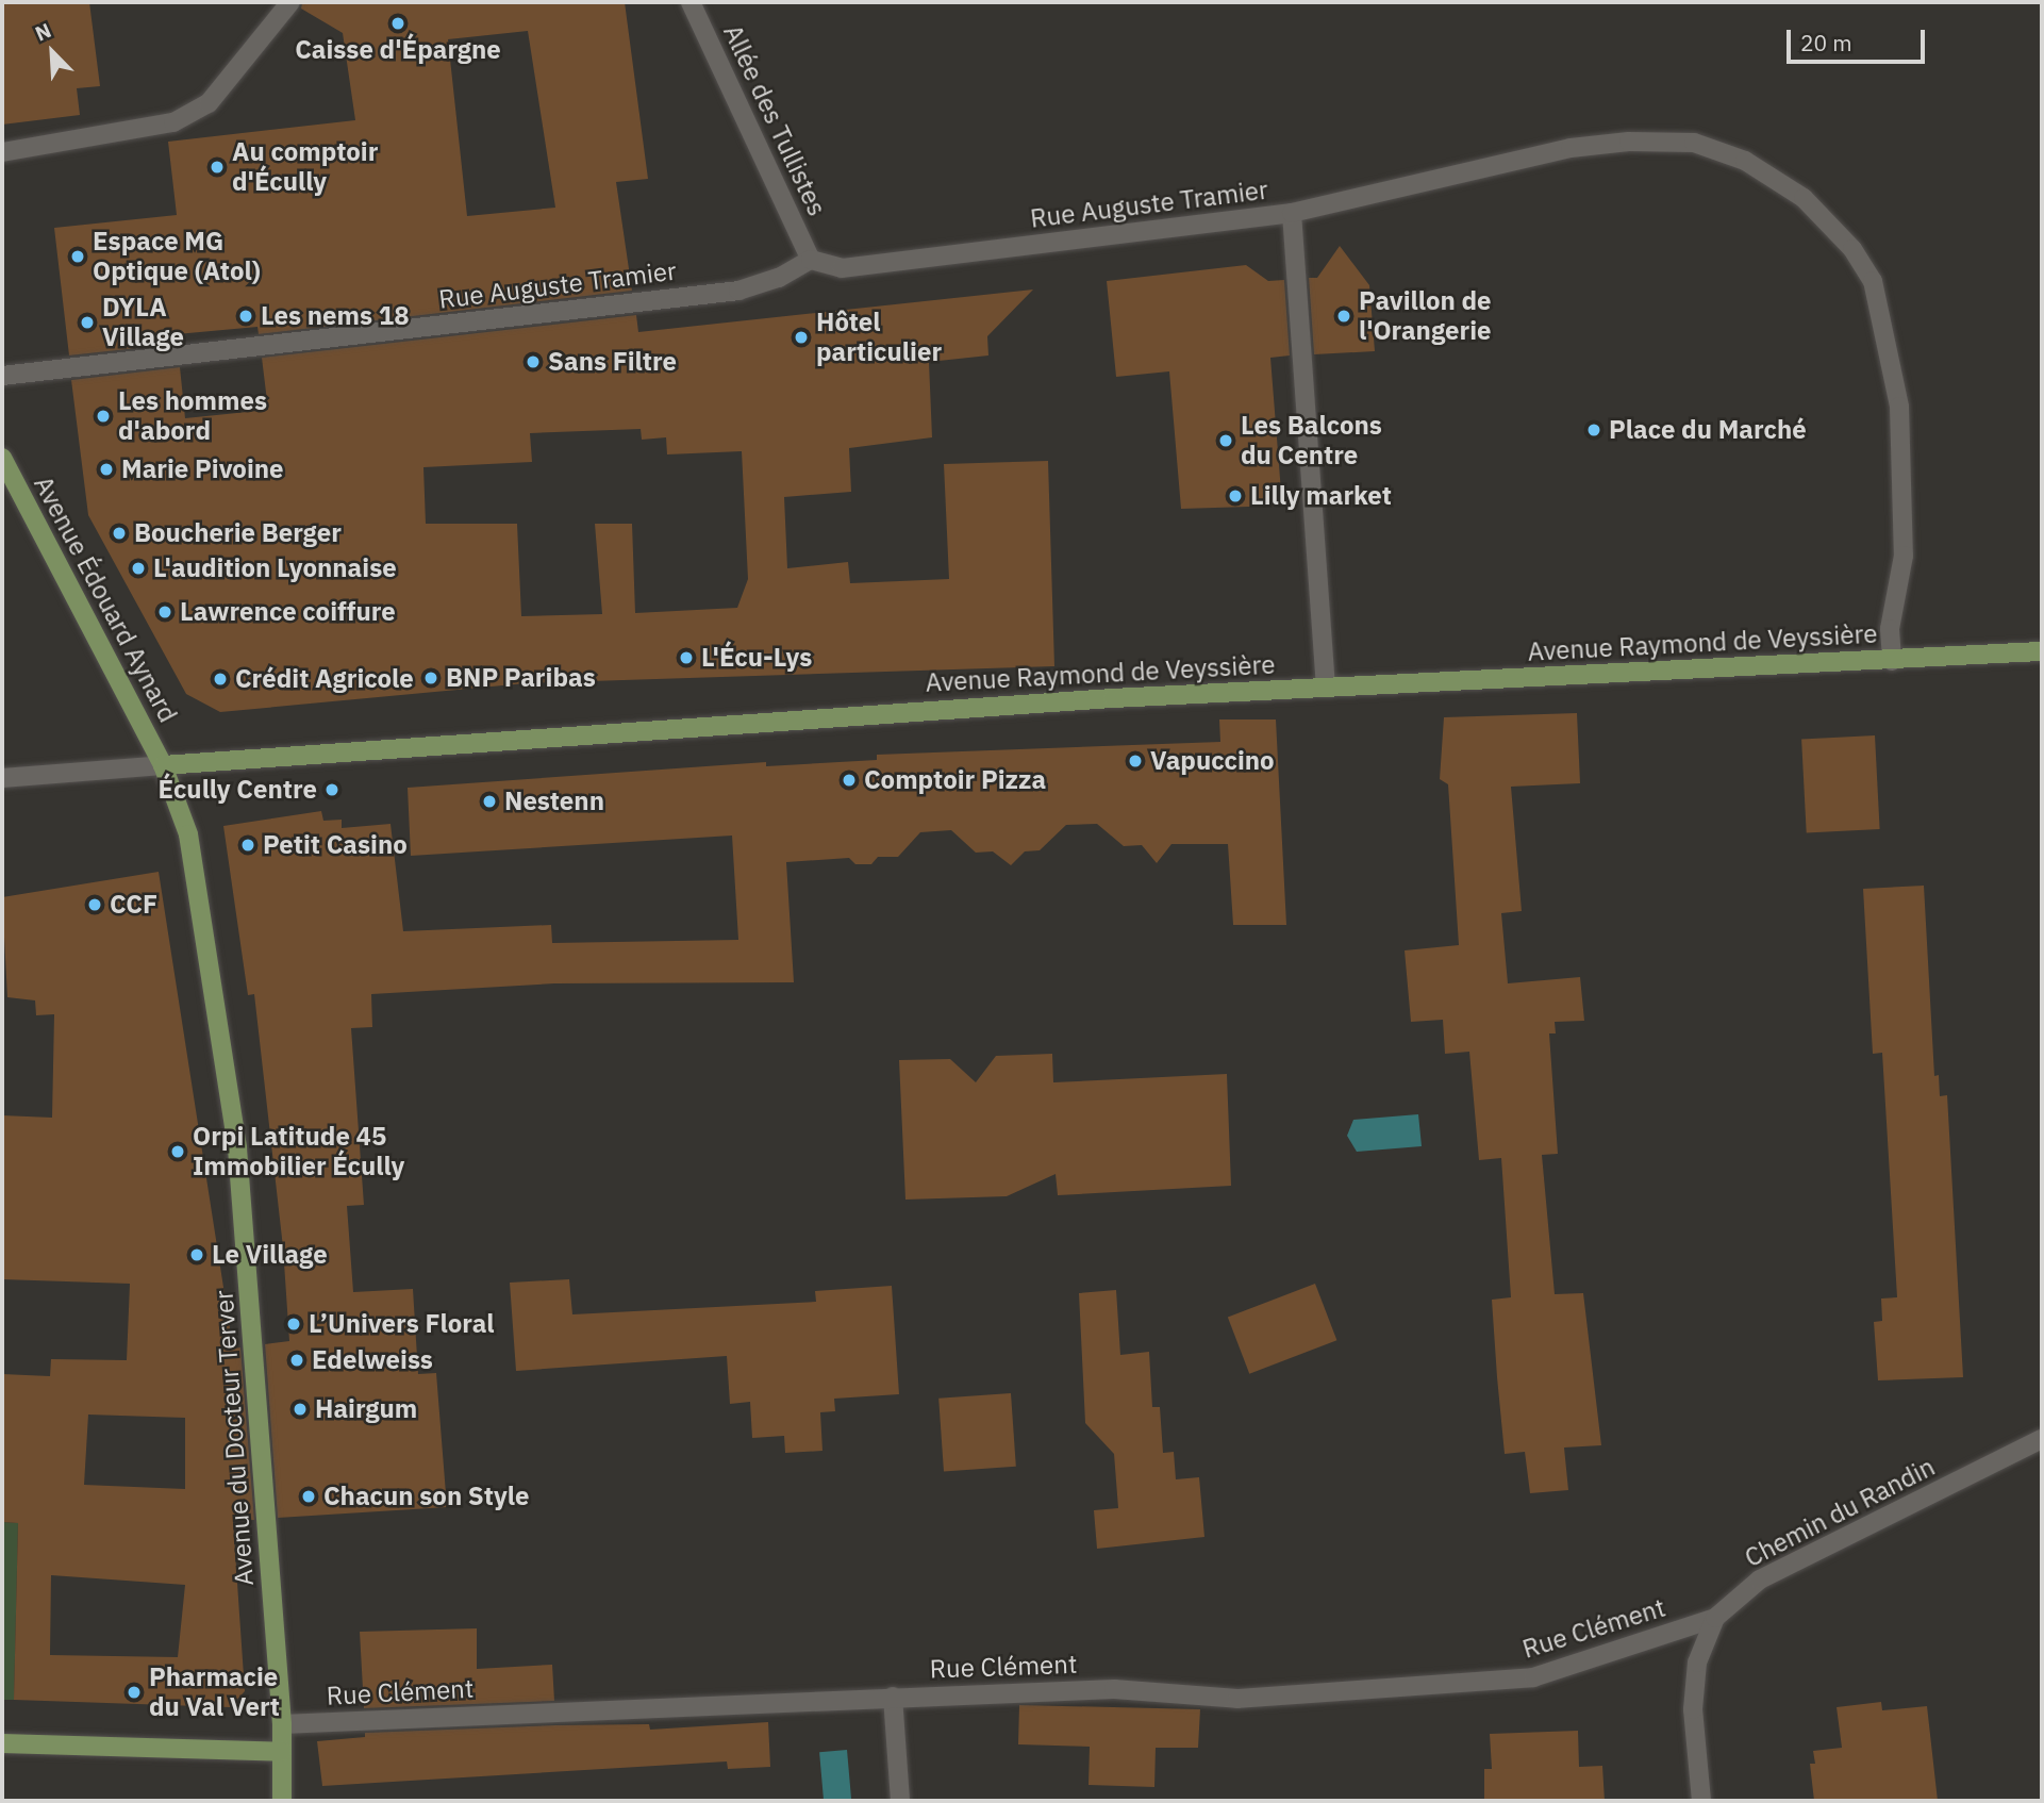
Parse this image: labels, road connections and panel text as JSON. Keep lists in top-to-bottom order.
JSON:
{
  "streets": {
    "main road": ["Avenue Édouard Aynard", "Avenue Raymond de Veyssière", "Avenue du Docteur Terver"],
    "street": [
      "Allée des Tullistes",
      "Rue Auguste Tramier",
      "Chemin du Randin",
      "Rue Clément"
    ]
  },
  "crossings": [
    ["Allée des Tullistes", "Rue Auguste Tramier"],
    ["Rue Auguste Tramier", "Avenue Raymond de Veyssière"],
    ["Avenue Édouard Aynard", "Avenue Raymond de Veyssière"],
    ["Avenue Édouard Aynard", "Avenue du Docteur Terver"],
    ["Avenue Raymond de Veyssière", "Avenue du Docteur Terver"],
    ["Avenue du Docteur Terver", "Rue Clément"],
    ["Chemin du Randin", "Rue Clément"]
  ],
  "places": [
    "Caisse d'Épargne",
    "Au comptoir d'Écully",
    "Espace MG Optique (Atol)",
    "Les nems 18",
    "Pavillon de l'Orangerie",
    "DYLA Village",
    "Hôtel particulier",
    "Sans Filtre",
    "Les hommes d'abord",
    "Place du Marché",
    "Les Balcons du Centre",
    "Marie Pivoine",
    "Lilly market",
    "Boucherie Berger",
    "L'audition Lyonnaise",
    "Lawrence coiffure",
    "L'Écu-Lys",
    "BNP Paribas",
    "Crédit Agricole",
    "Vapuccino",
    "Comptoir Pizza",
    "Écully Centre",
    "Nestenn",
    "Petit Casino",
    "CCF",
    "Orpi Latitude 45 Immobilier Écully",
    "Le Village",
    "L’Univers Floral",
    "Edelweiss",
    "Hairgum",
    "Chacun son Style",
    "Pharmacie du Val Vert"
  ],
  "scale_bar": "20 m",
  "north": "top left"
}
